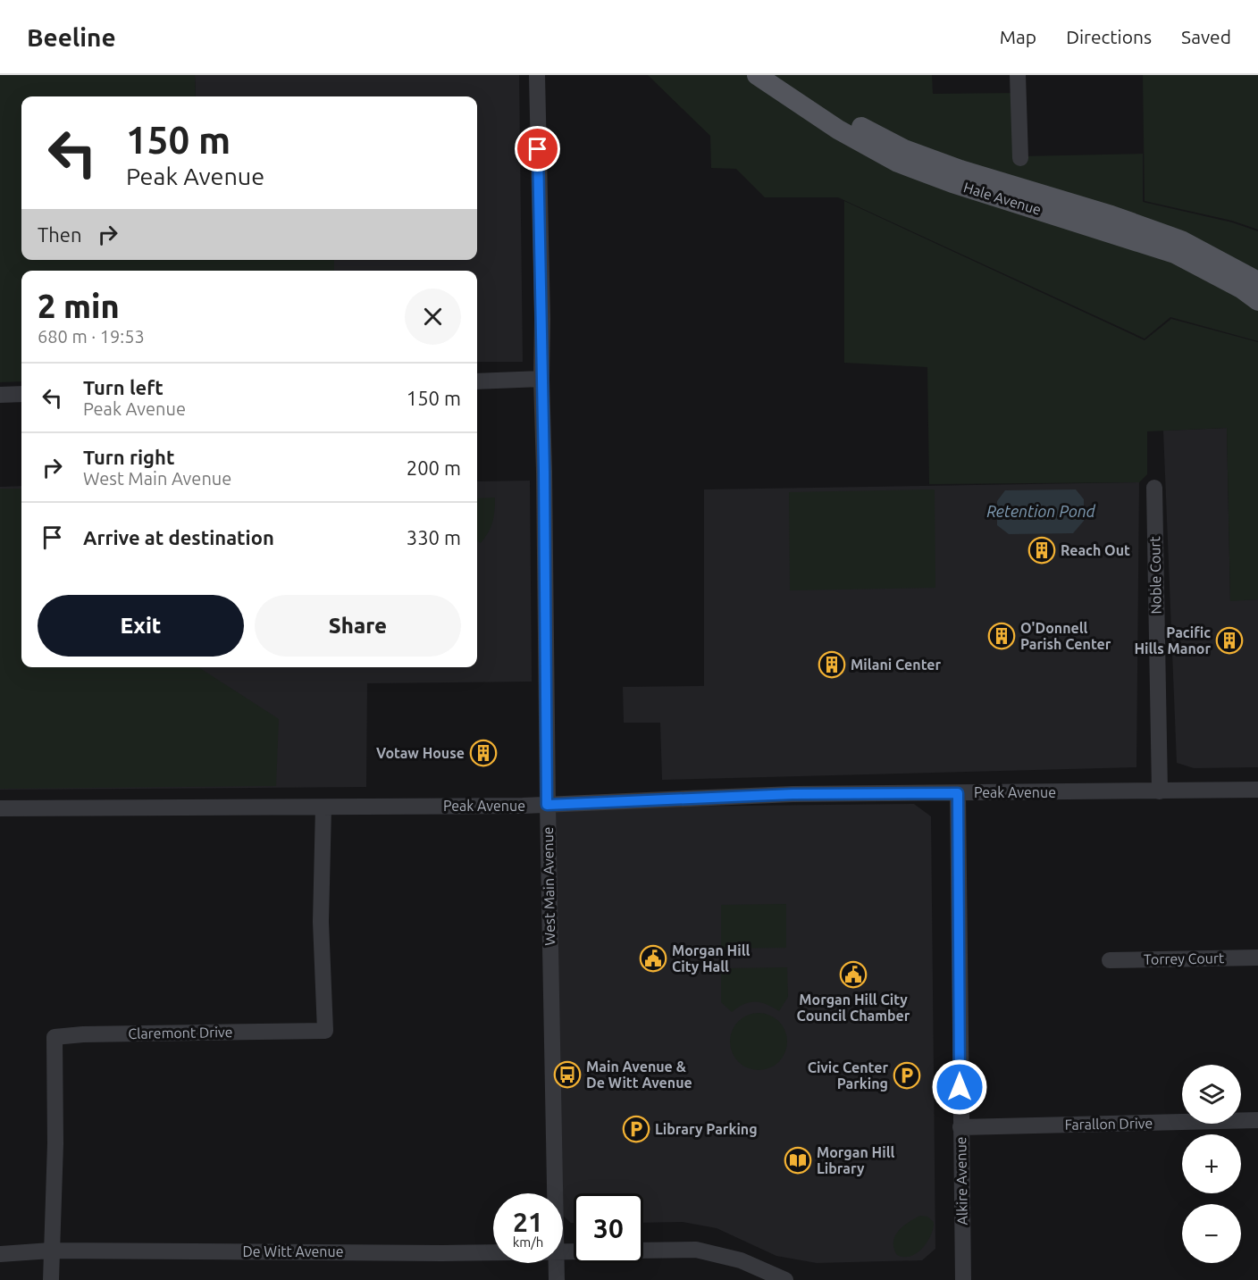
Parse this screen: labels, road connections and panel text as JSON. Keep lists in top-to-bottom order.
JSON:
{
  "streets": {
    "main road": ["Hale Avenue"],
    "street": [
      "Noble Court",
      "Peak Avenue",
      "West Main Avenue",
      "Torrey Court",
      "Claremont Drive",
      "Farallon Drive",
      "Alkire Avenue",
      "De Witt Avenue"
    ]
  },
  "crossings": [
    ["Noble Court", "Peak Avenue"],
    ["Peak Avenue", "West Main Avenue"],
    ["Peak Avenue", "Claremont Drive"],
    ["Peak Avenue", "Alkire Avenue"],
    ["Claremont Drive", "De Witt Avenue"],
    ["Farallon Drive", "Alkire Avenue"]
  ],
  "water": ["Retention Pond"],
  "places": {
    "building": [
      "Reach Out",
      "O'Donnell Parish Center",
      "Pacific Hills Manor",
      "Milani Center",
      "Votaw House"
    ],
    "public building": ["Morgan Hill City Hall", "Morgan Hill City Council Chamber"],
    "bus stop": ["Main Avenue & De Witt Avenue"],
    "parking": ["Civic Center Parking", "Library Parking"],
    "library": ["Morgan Hill Library"]
  },
  "page": {
    "header": "Beeline",
    "nav": ["Map", "Directions", "Saved"],
    "turn": ["150 m", "Peak Avenue"],
    "then": "Then",
    "heading": ["2 min", "680 m · 19:53"],
    "list": [
      {
        "name": "Turn left",
        "note": "Peak Avenue",
        "value": "150 m"
      },
      {
        "name": "Turn right",
        "note": "West Main Avenue",
        "value": "200 m"
      },
      {
        "name": "Arrive at destination",
        "value": "330 m"
      }
    ],
    "buttons": ["Exit", "Share"],
    "map_buttons": ["+", "−"],
    "speed": "21 km/h",
    "limit": "30"
  }
}
